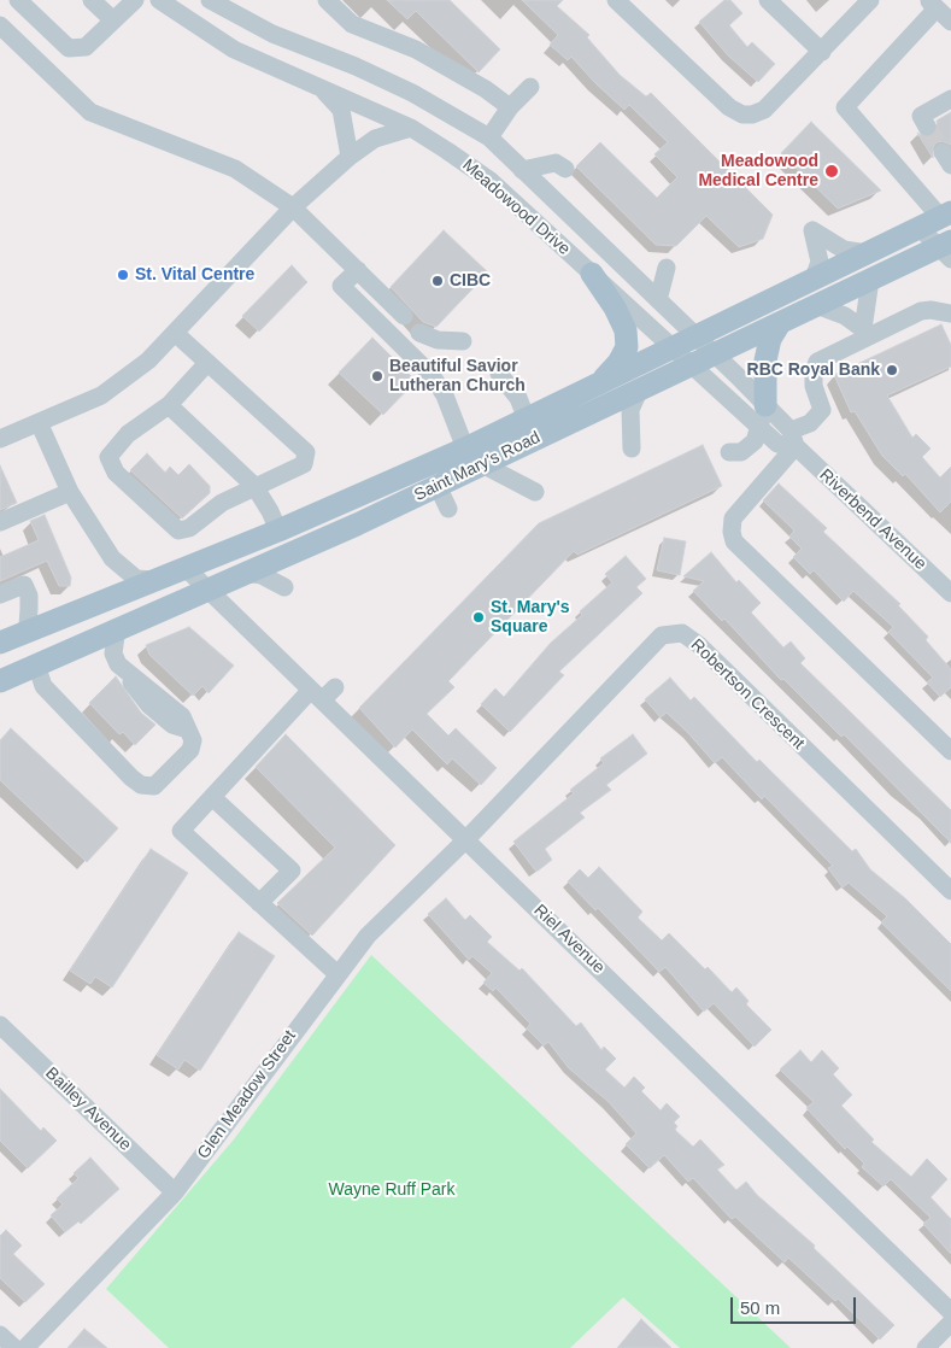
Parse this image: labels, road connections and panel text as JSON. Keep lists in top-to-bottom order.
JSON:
{
  "streets": {
    "main road": ["Saint Mary's Road"],
    "street": [
      "Meadowood Drive",
      "Riverbend Avenue",
      "Robertson Crescent",
      "Riel Avenue",
      "Glen Meadow Street",
      "Bailley Avenue"
    ]
  },
  "crossings": [
    ["Meadowood Drive", "Saint Mary's Road"],
    ["Meadowood Drive", "Riverbend Avenue"],
    ["Saint Mary's Road", "Riverbend Avenue"],
    ["Saint Mary's Road", "Riel Avenue"],
    ["Robertson Crescent", "Riel Avenue"],
    ["Robertson Crescent", "Glen Meadow Street"],
    ["Riel Avenue", "Glen Meadow Street"],
    ["Glen Meadow Street", "Bailley Avenue"]
  ],
  "parks": ["Wayne Ruff Park"],
  "places": [
    "Meadowood Medical Centre",
    "St. Vital Centre",
    "CIBC",
    "RBC Royal Bank",
    "Beautiful Savior Lutheran Church",
    "St. Mary's Square"
  ],
  "scale_bar": "50 m"
}
